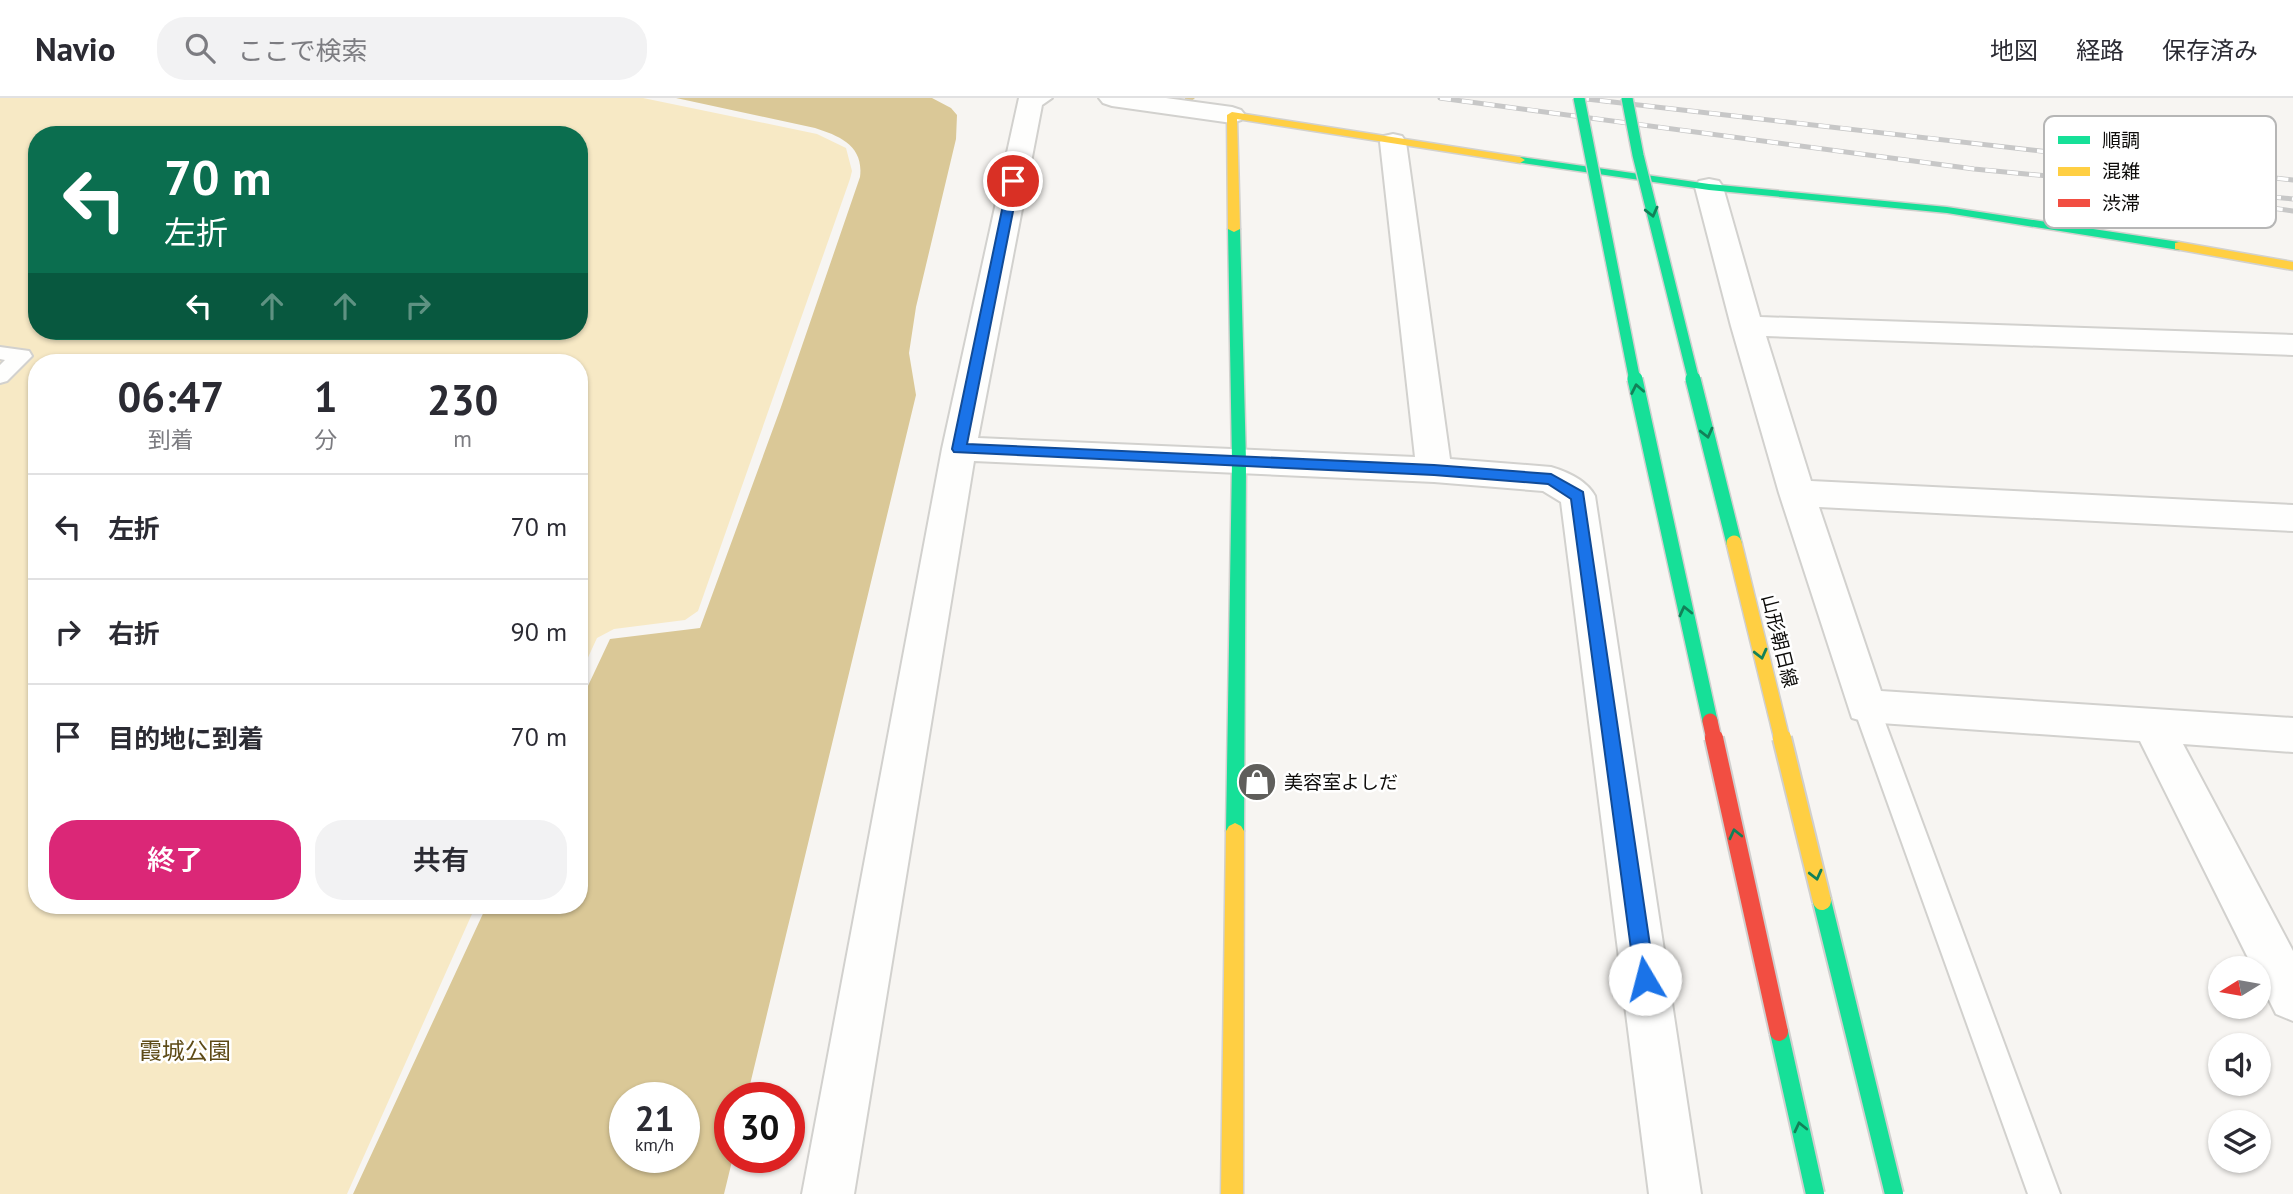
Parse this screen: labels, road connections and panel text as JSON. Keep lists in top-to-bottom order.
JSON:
{
  "streets": {
    "main road": ["山形朝日線"]
  },
  "parks": ["霞城公園"],
  "places": {
    "shop": ["美容室よしだ"]
  },
  "legend": ["順調", "混雑", "渋滞"],
  "north": "left",
  "page": {
    "header": "Navio",
    "search": "ここで検索",
    "nav": ["地図", "経路", "保存済み"],
    "turn": ["70 m", "左折"],
    "eta": [
      "06:47",
      "到着",
      "1",
      "分",
      "230",
      "m"
    ],
    "list": [
      {
        "name": "左折",
        "value": "70 m"
      },
      {
        "name": "右折",
        "value": "90 m"
      },
      {
        "name": "目的地に到着",
        "value": "70 m"
      }
    ],
    "buttons": ["終了", "共有"],
    "speed": "21 km/h",
    "limit": "30"
  }
}
